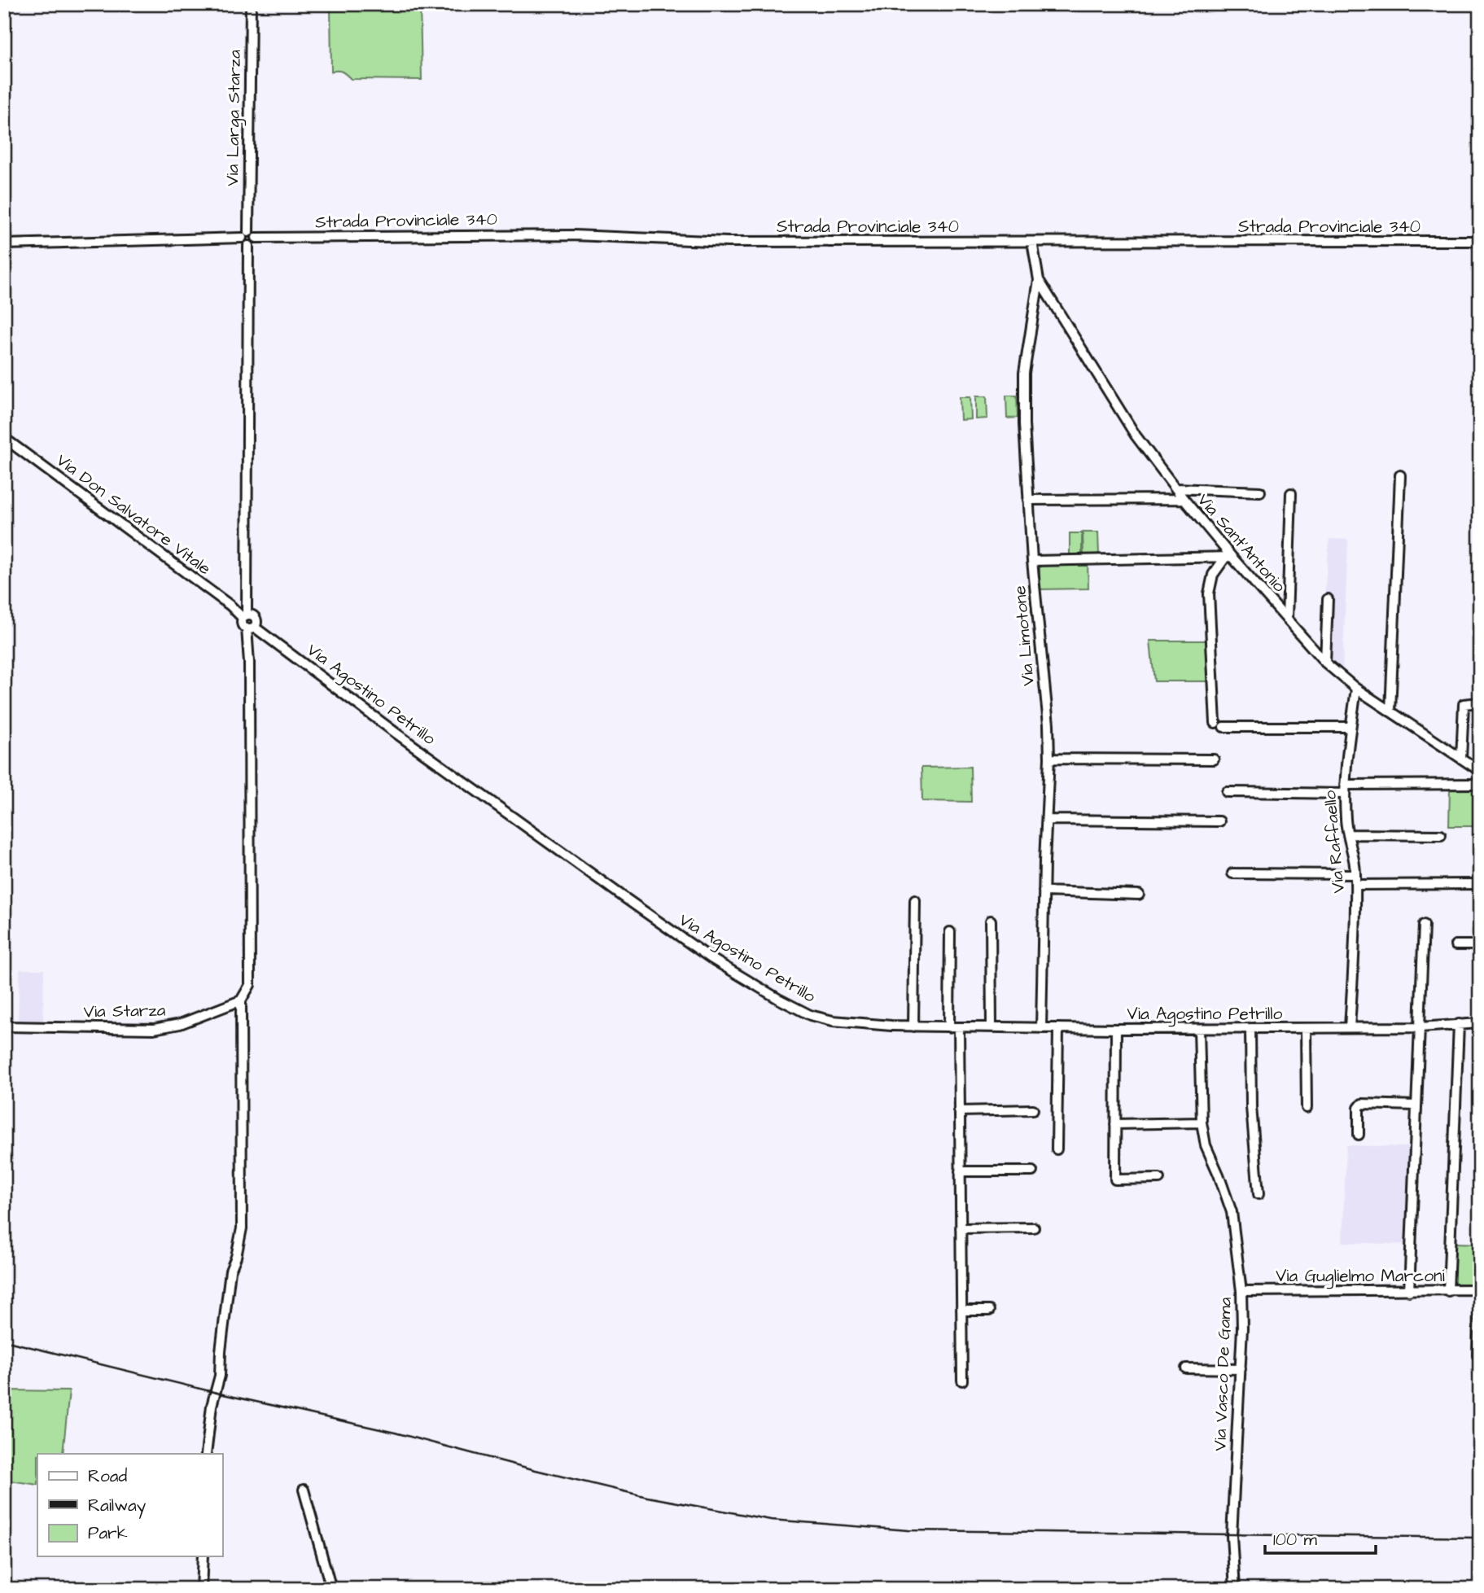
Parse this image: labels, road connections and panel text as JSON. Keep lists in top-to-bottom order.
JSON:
{
  "streets": {
    "street": [
      "Via Larga Starza",
      "Strada Provinciale 340",
      "Via Don Salvatore Vitale",
      "Via Sant'Antonio",
      "Via Limotone",
      "Via Agostino Petrillo",
      "Via Raffaello",
      "Via Starza",
      "Via Guglielmo Marconi",
      "Via Vasco De Gama"
    ]
  },
  "crossings": [
    ["Via Larga Starza", "Strada Provinciale 340"],
    ["Strada Provinciale 340", "Via Limotone"],
    ["Via Sant'Antonio", "Via Limotone"],
    ["Via Sant'Antonio", "Via Raffaello"],
    ["Via Limotone", "Via Agostino Petrillo"],
    ["Via Agostino Petrillo", "Via Raffaello"],
    ["Via Agostino Petrillo", "Via Vasco De Gama"],
    ["Via Guglielmo Marconi", "Via Vasco De Gama"]
  ],
  "legend": ["Road", "Railway", "Park"],
  "scale_bar": "100 m"
}
